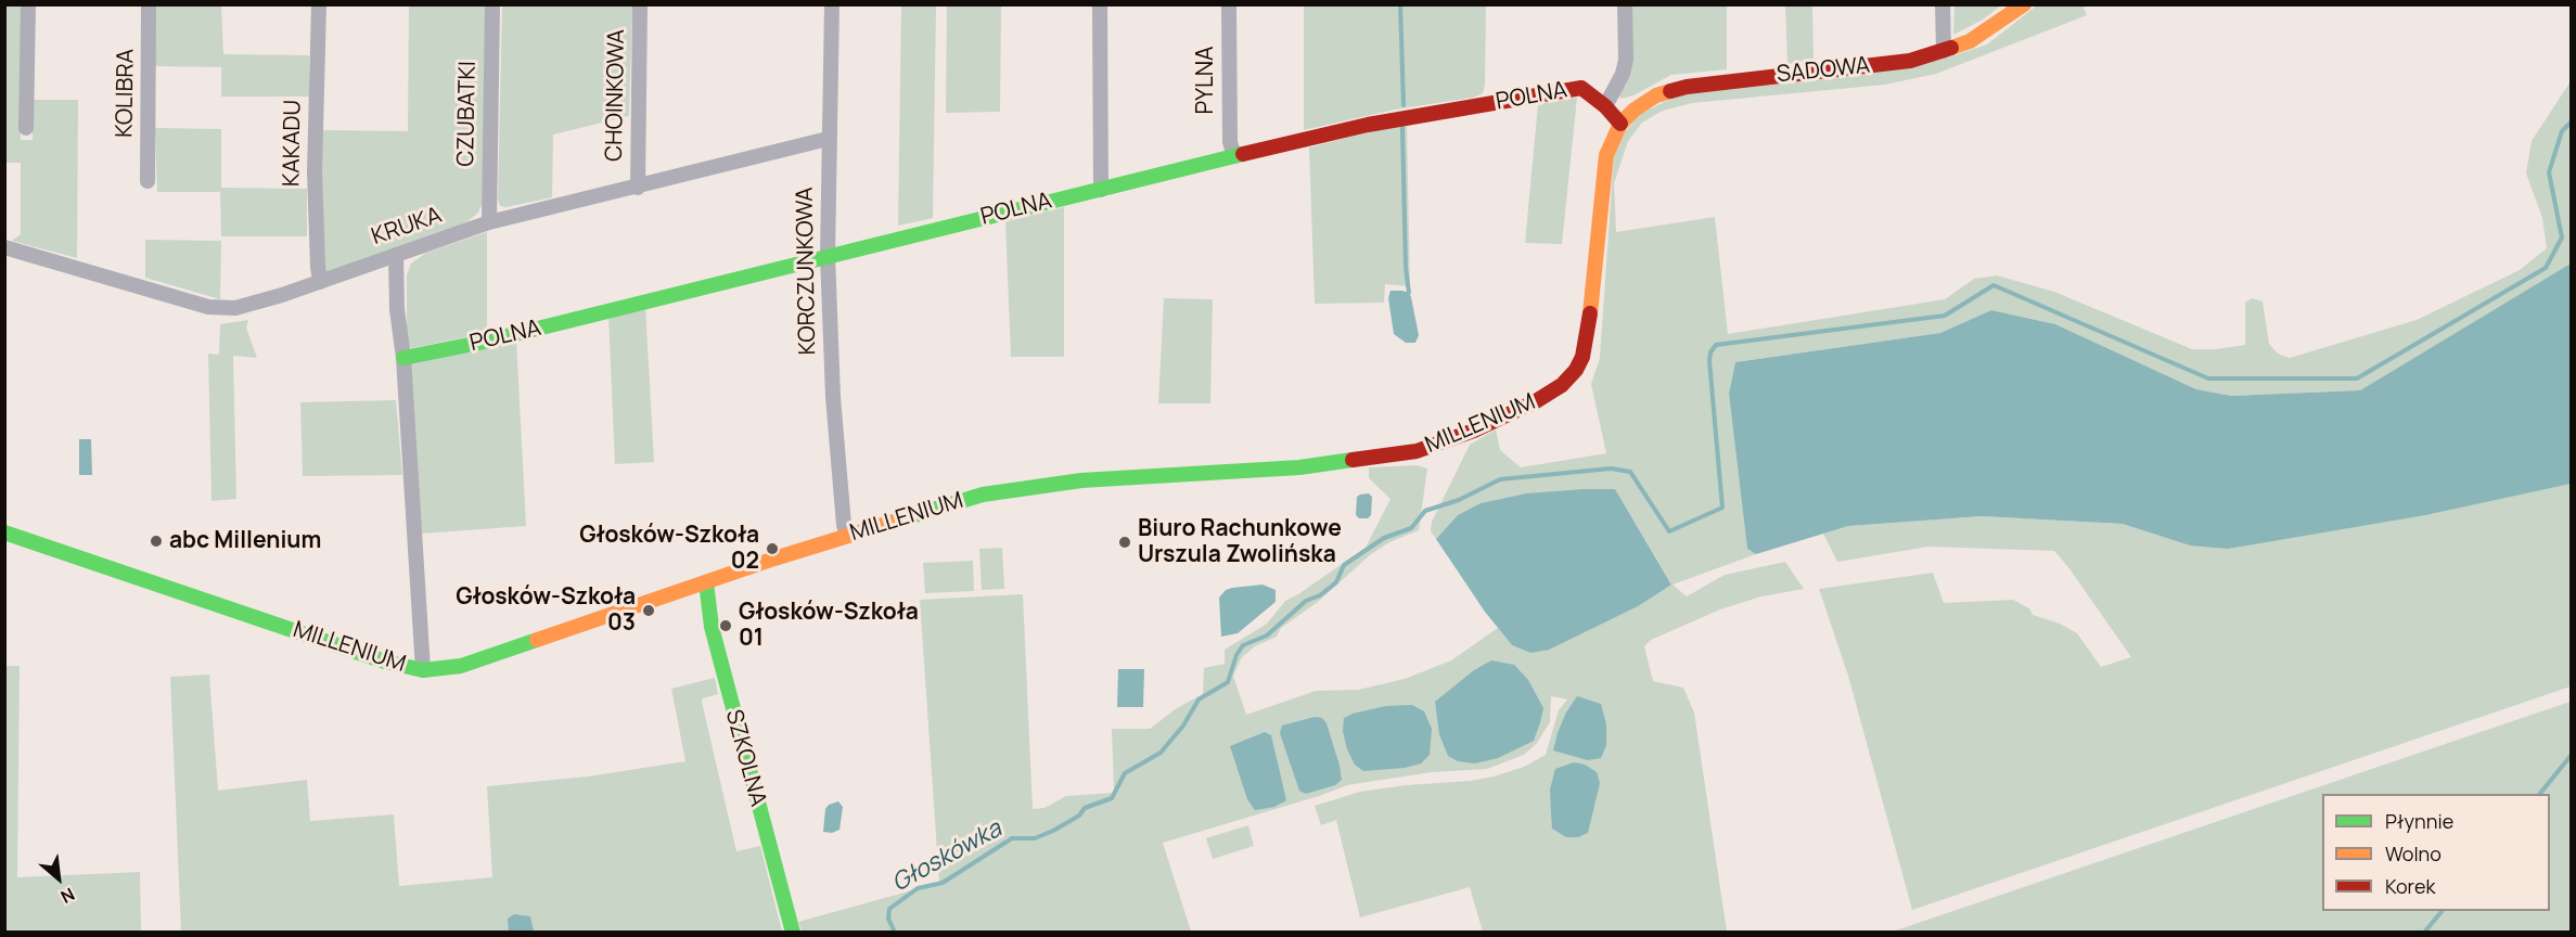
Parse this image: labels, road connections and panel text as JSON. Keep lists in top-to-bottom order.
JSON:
{
  "streets": {
    "street": [
      "SADOWA",
      "PYLNA",
      "KOLIBRA",
      "CHOINKOWA",
      "POLNA",
      "CZUBATKI",
      "KAKADU",
      "KRUKA",
      "KORCZUNKOWA",
      "MILLENIUM",
      "SZKOLNA"
    ]
  },
  "crossings": [
    ["SADOWA", "POLNA"],
    ["SADOWA", "MILLENIUM"],
    ["PYLNA", "POLNA"],
    ["CHOINKOWA", "KRUKA"],
    ["POLNA", "KORCZUNKOWA"],
    ["POLNA", "MILLENIUM"],
    ["CZUBATKI", "KRUKA"],
    ["KAKADU", "KRUKA"],
    ["KRUKA", "KORCZUNKOWA"],
    ["KORCZUNKOWA", "MILLENIUM"],
    ["MILLENIUM", "SZKOLNA"]
  ],
  "water": ["Głoskówka"],
  "places": [
    "abc Millenium",
    "Biuro Rachunkowe Urszula Zwolińska",
    "Głosków-Szkoła 02",
    "Głosków-Szkoła 03",
    "Głosków-Szkoła 01"
  ],
  "legend": ["Płynnie", "Wolno", "Korek"],
  "north": "bottom right"
}
